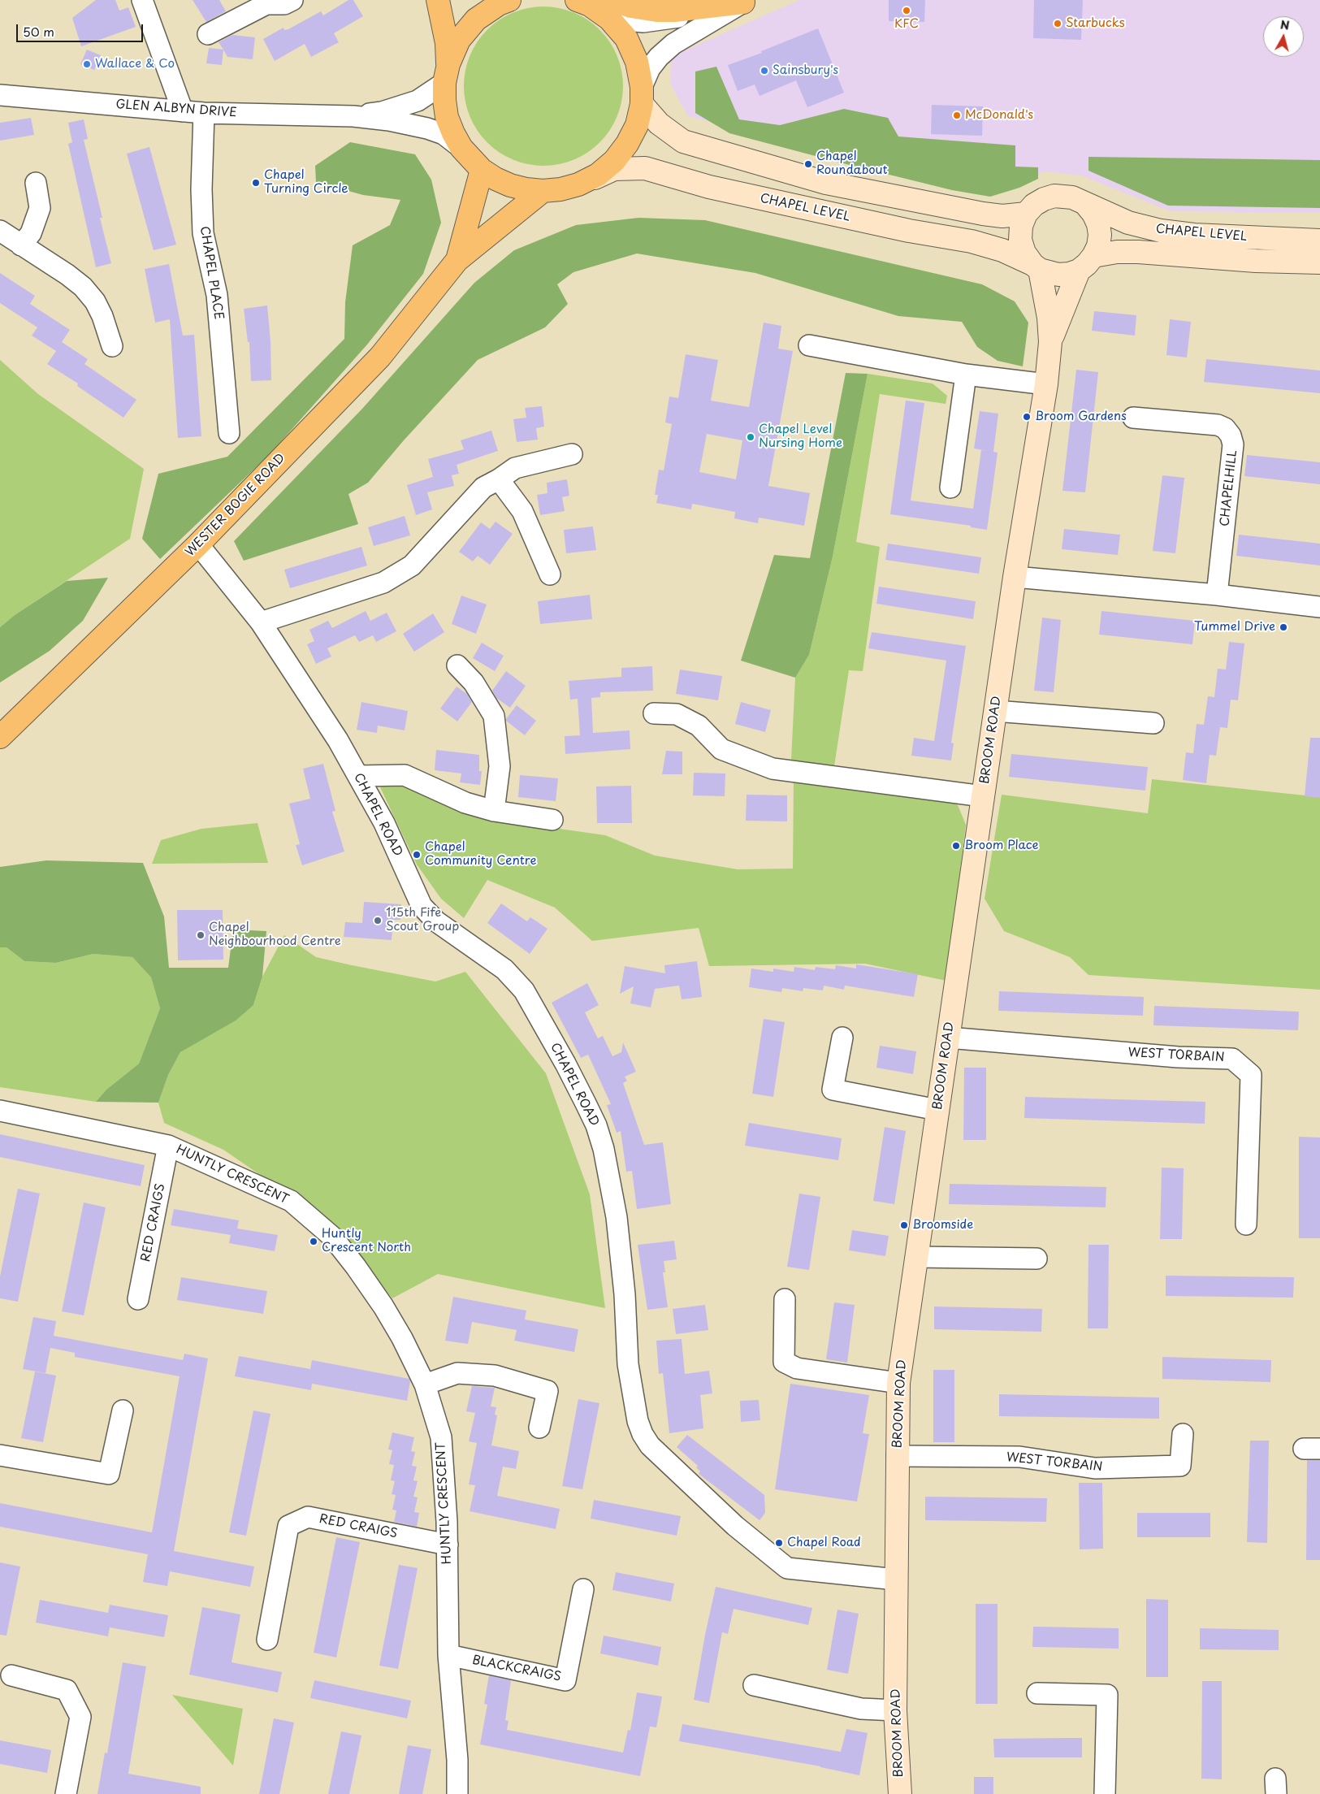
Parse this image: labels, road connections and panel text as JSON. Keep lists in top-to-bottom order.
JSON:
{
  "streets": {
    "main road": ["WESTER BOGIE ROAD"],
    "street": [
      "GLEN ALBYN DRIVE",
      "CHAPEL LEVEL",
      "CHAPEL PLACE",
      "CHAPELHILL",
      "BROOM ROAD",
      "CHAPEL ROAD",
      "WEST TORBAIN",
      "HUNTLY CRESCENT",
      "RED CRAIGS",
      "BLACKCRAIGS"
    ]
  },
  "crossings": [
    ["GLEN ALBYN DRIVE", "CHAPEL PLACE"],
    ["CHAPEL LEVEL", "BROOM ROAD"],
    ["WESTER BOGIE ROAD", "CHAPEL ROAD"],
    ["BROOM ROAD", "CHAPEL ROAD"],
    ["BROOM ROAD", "WEST TORBAIN"],
    ["HUNTLY CRESCENT", "RED CRAIGS"],
    ["HUNTLY CRESCENT", "BLACKCRAIGS"]
  ],
  "places": [
    "KFC",
    "Starbucks",
    "Wallace & Co",
    "Sainsbury's",
    "McDonald's",
    "Chapel Roundabout",
    "Chapel Turning Circle",
    "Broom Gardens",
    "Chapel Level Nursing Home",
    "Tummel Drive",
    "Broom Place",
    "Chapel Community Centre",
    "115th Fife Scout Group",
    "Chapel Neighbourhood Centre",
    "Broomside",
    "Huntly Crescent North",
    "Chapel Road"
  ],
  "scale_bar": "50 m",
  "north": "top"
}
